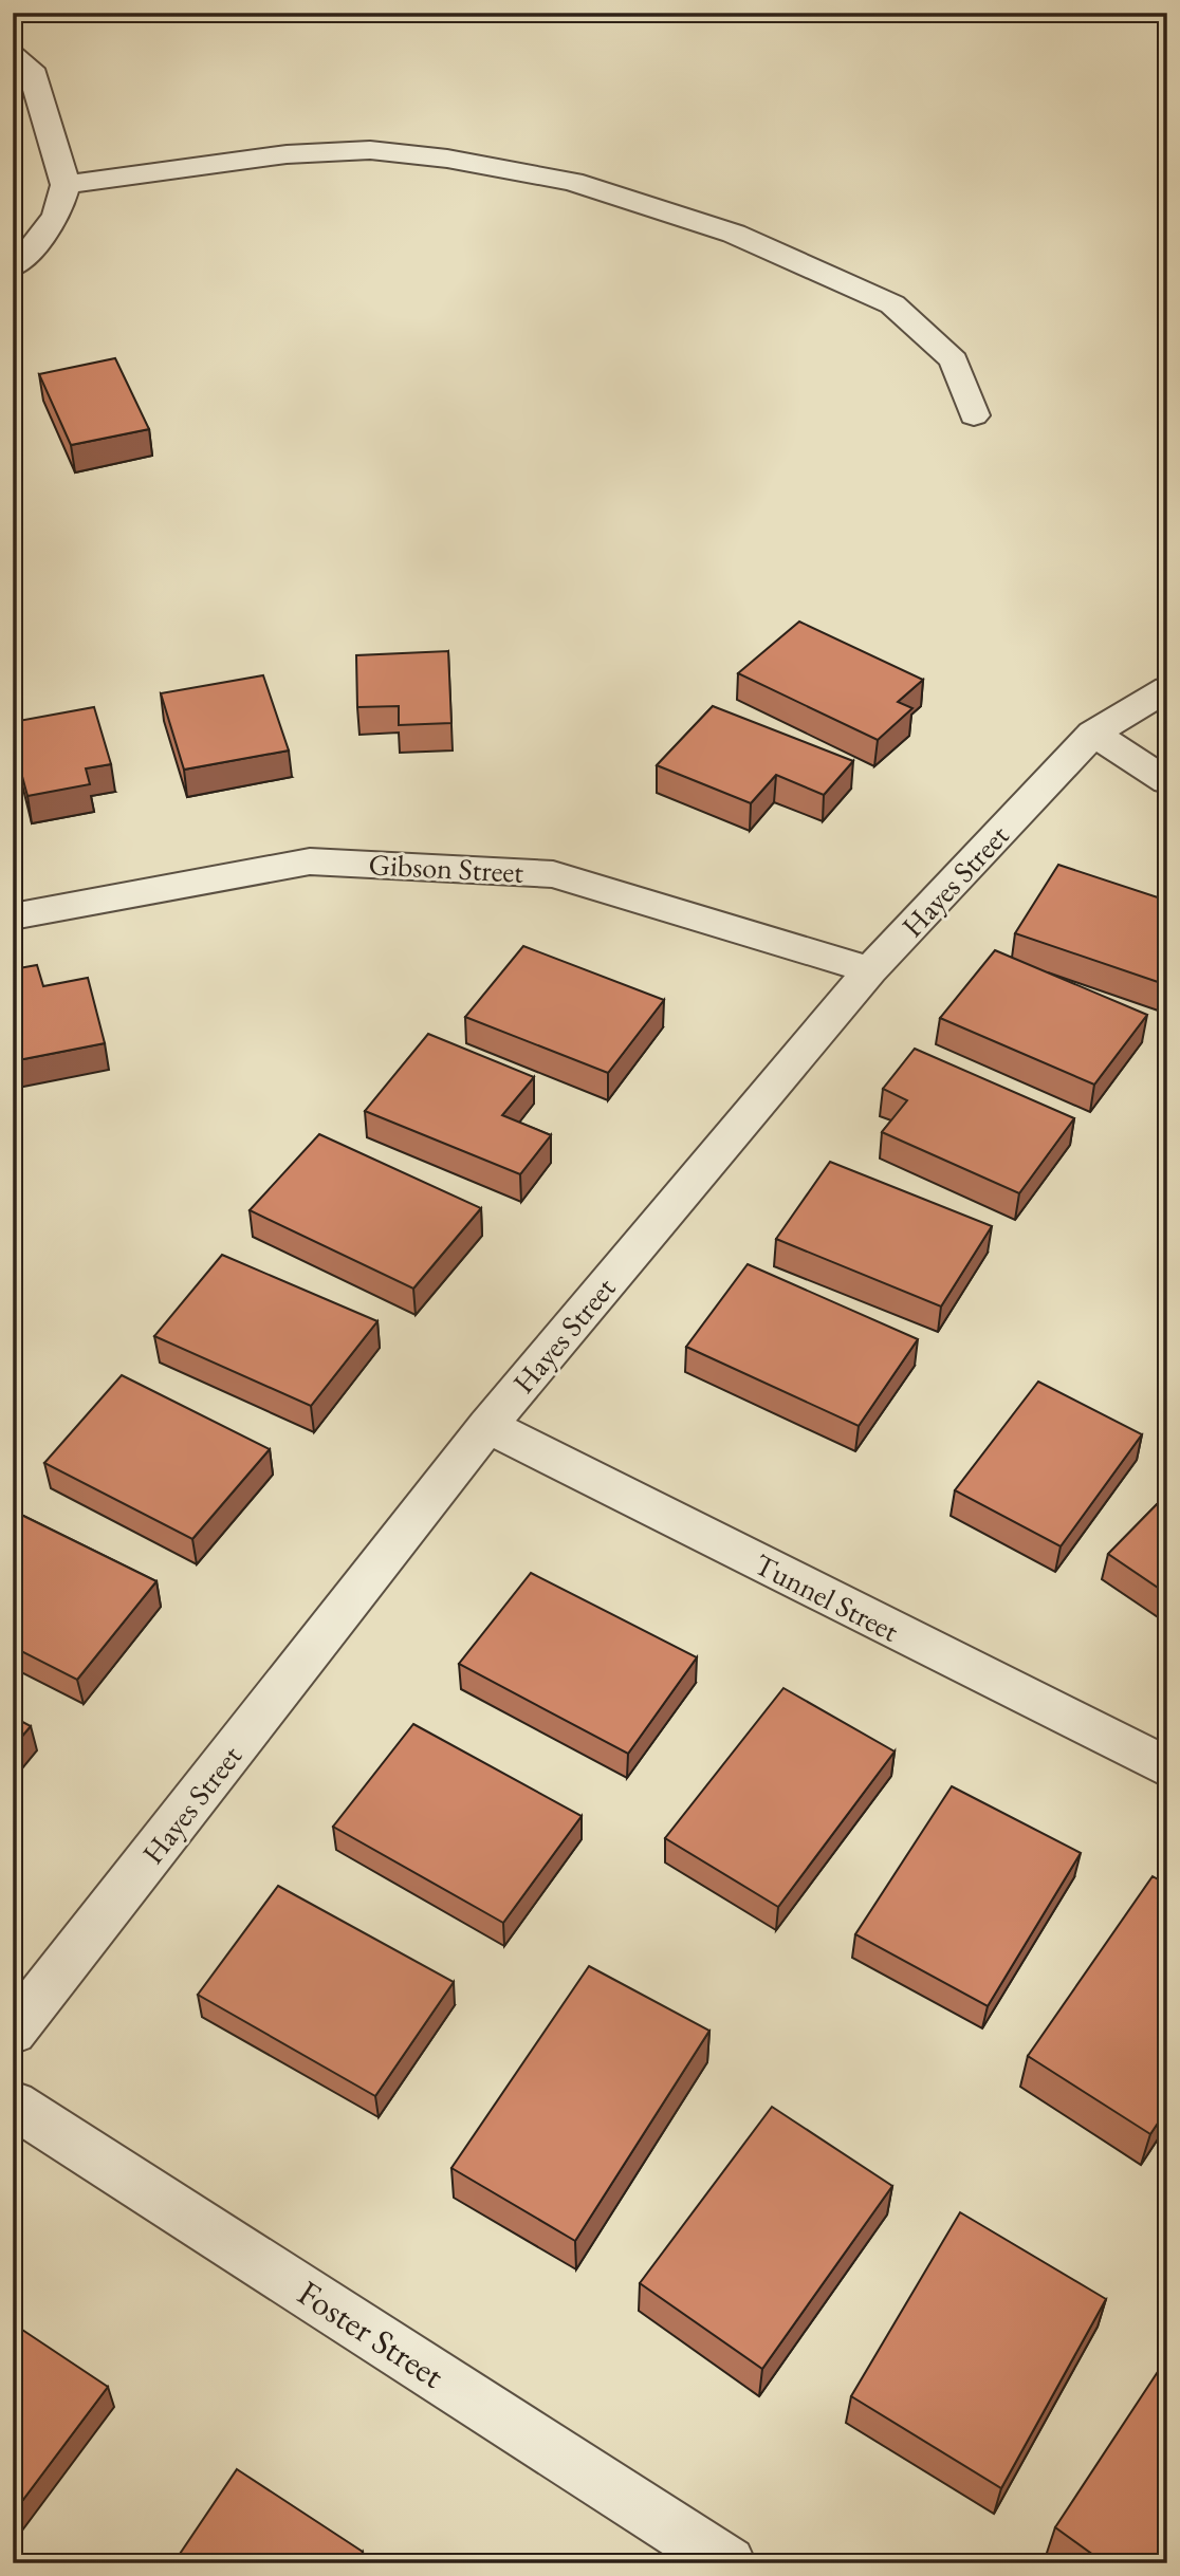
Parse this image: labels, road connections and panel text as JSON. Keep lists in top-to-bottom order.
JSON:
{
  "streets": {
    "street": [
      "Gibson Street",
      "Hayes Street",
      "Tunnel Street",
      "Foster Street"
    ]
  },
  "crossings": [
    ["Gibson Street", "Hayes Street"],
    ["Hayes Street", "Tunnel Street"]
  ]
}
